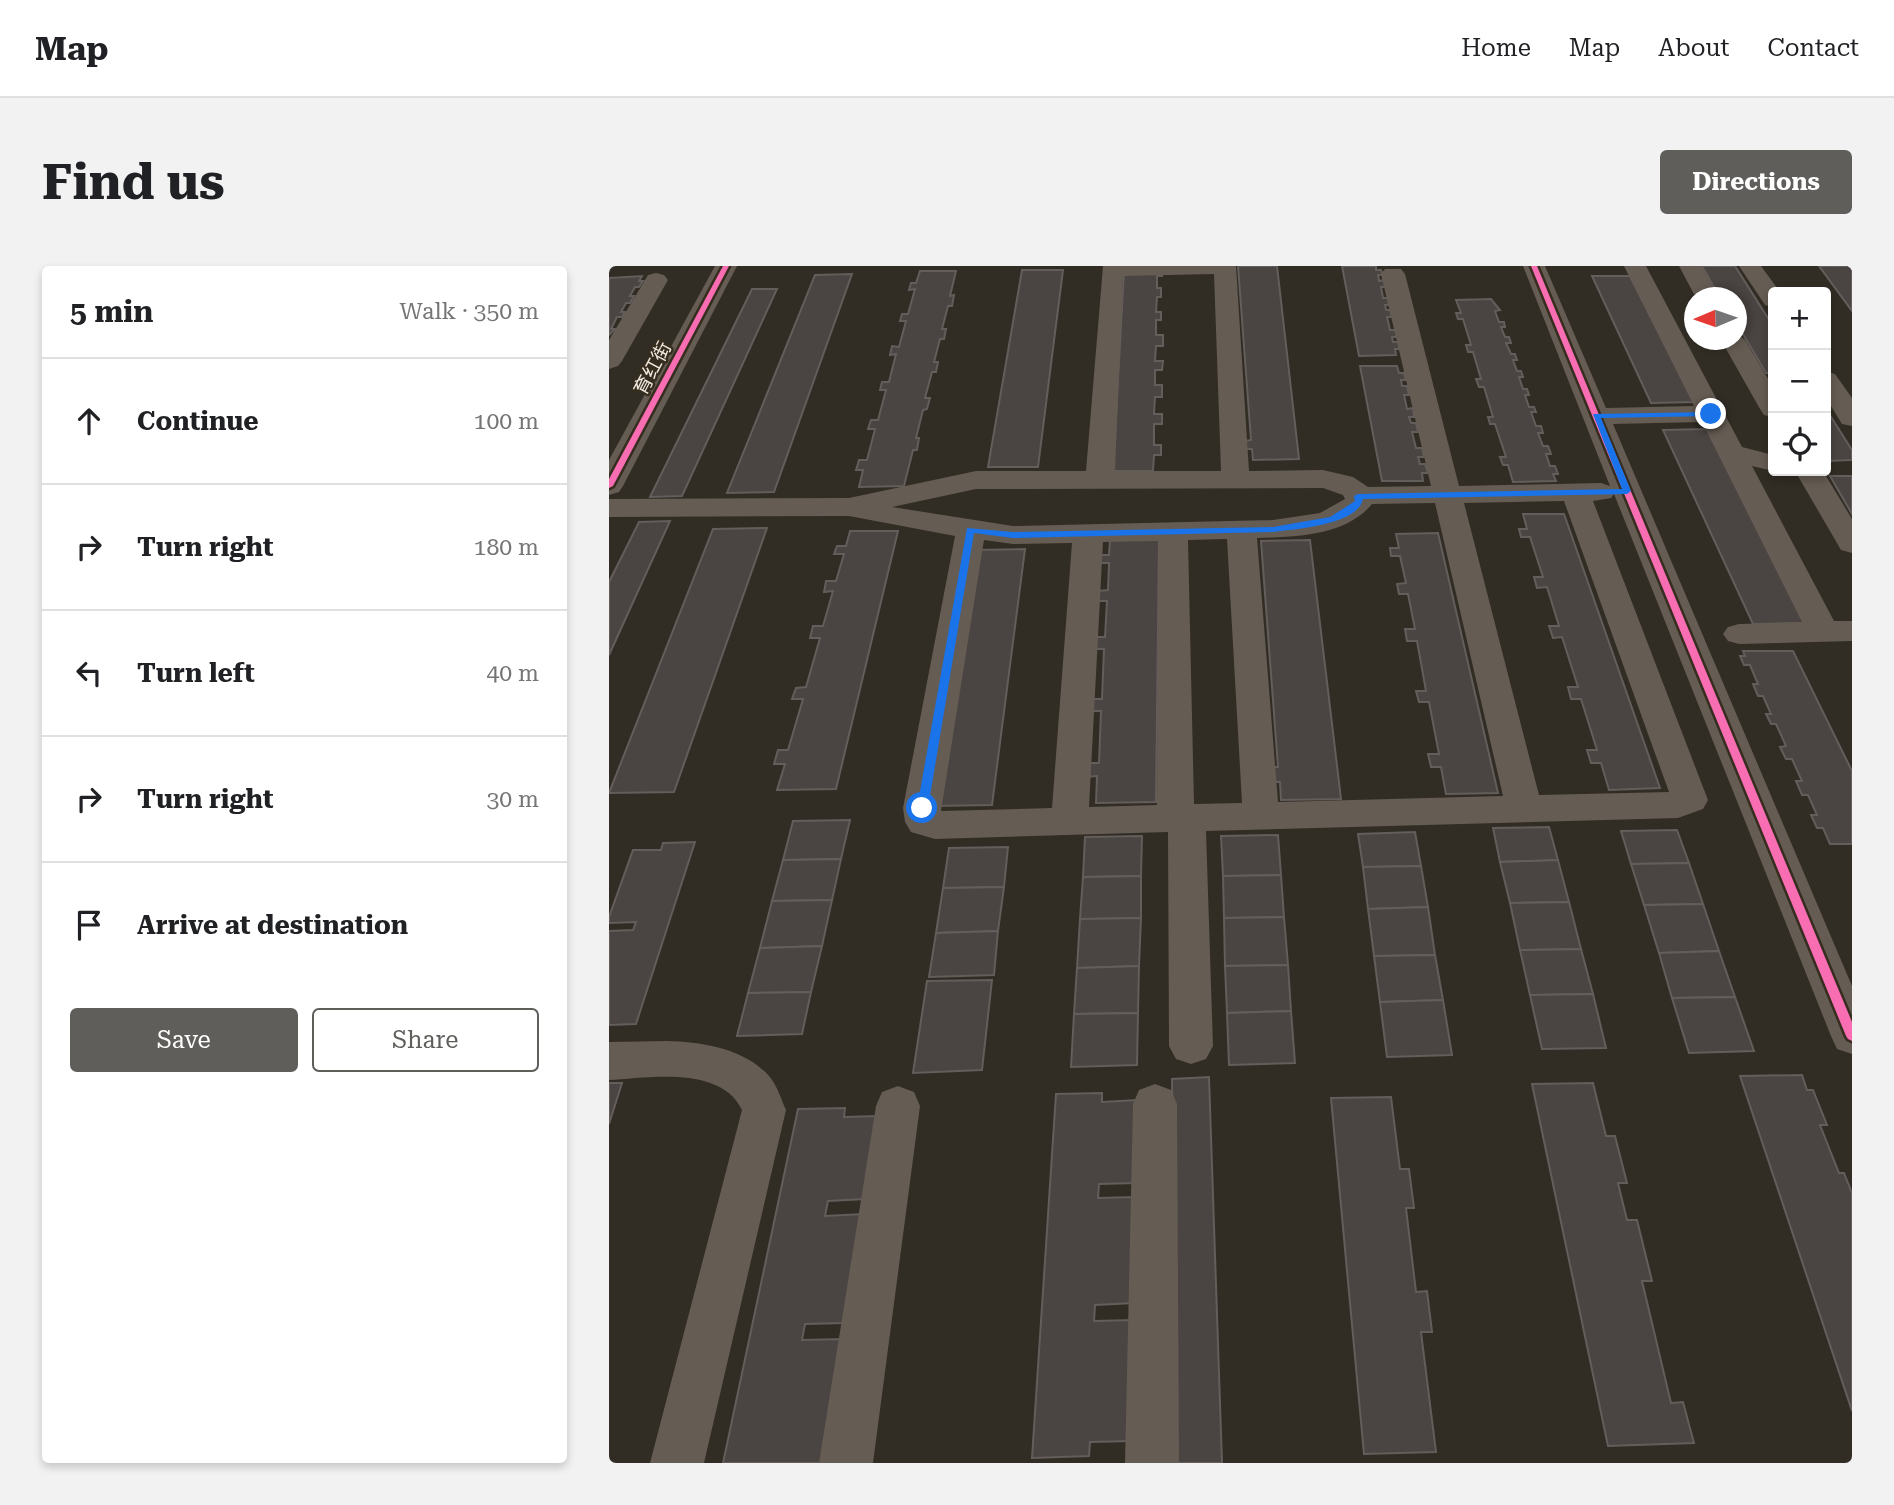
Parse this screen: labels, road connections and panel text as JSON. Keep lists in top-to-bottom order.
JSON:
{
  "streets": {
    "street": ["育红街"]
  },
  "north": "left",
  "page": {
    "header": "Map",
    "nav": [
      "Home",
      "Map",
      "About",
      "Contact"
    ],
    "buttons": [
      "Directions",
      ["Save", "Share"]
    ],
    "title": "Find us",
    "heading": ["5 min", "Walk · 350 m"],
    "map_buttons": ["+", "−"],
    "list": [
      ["Continue", "100 m"],
      ["Turn right", "180 m"],
      ["Turn left", "40 m"],
      ["Turn right", "30 m"],
      "Arrive at destination"
    ]
  }
}
